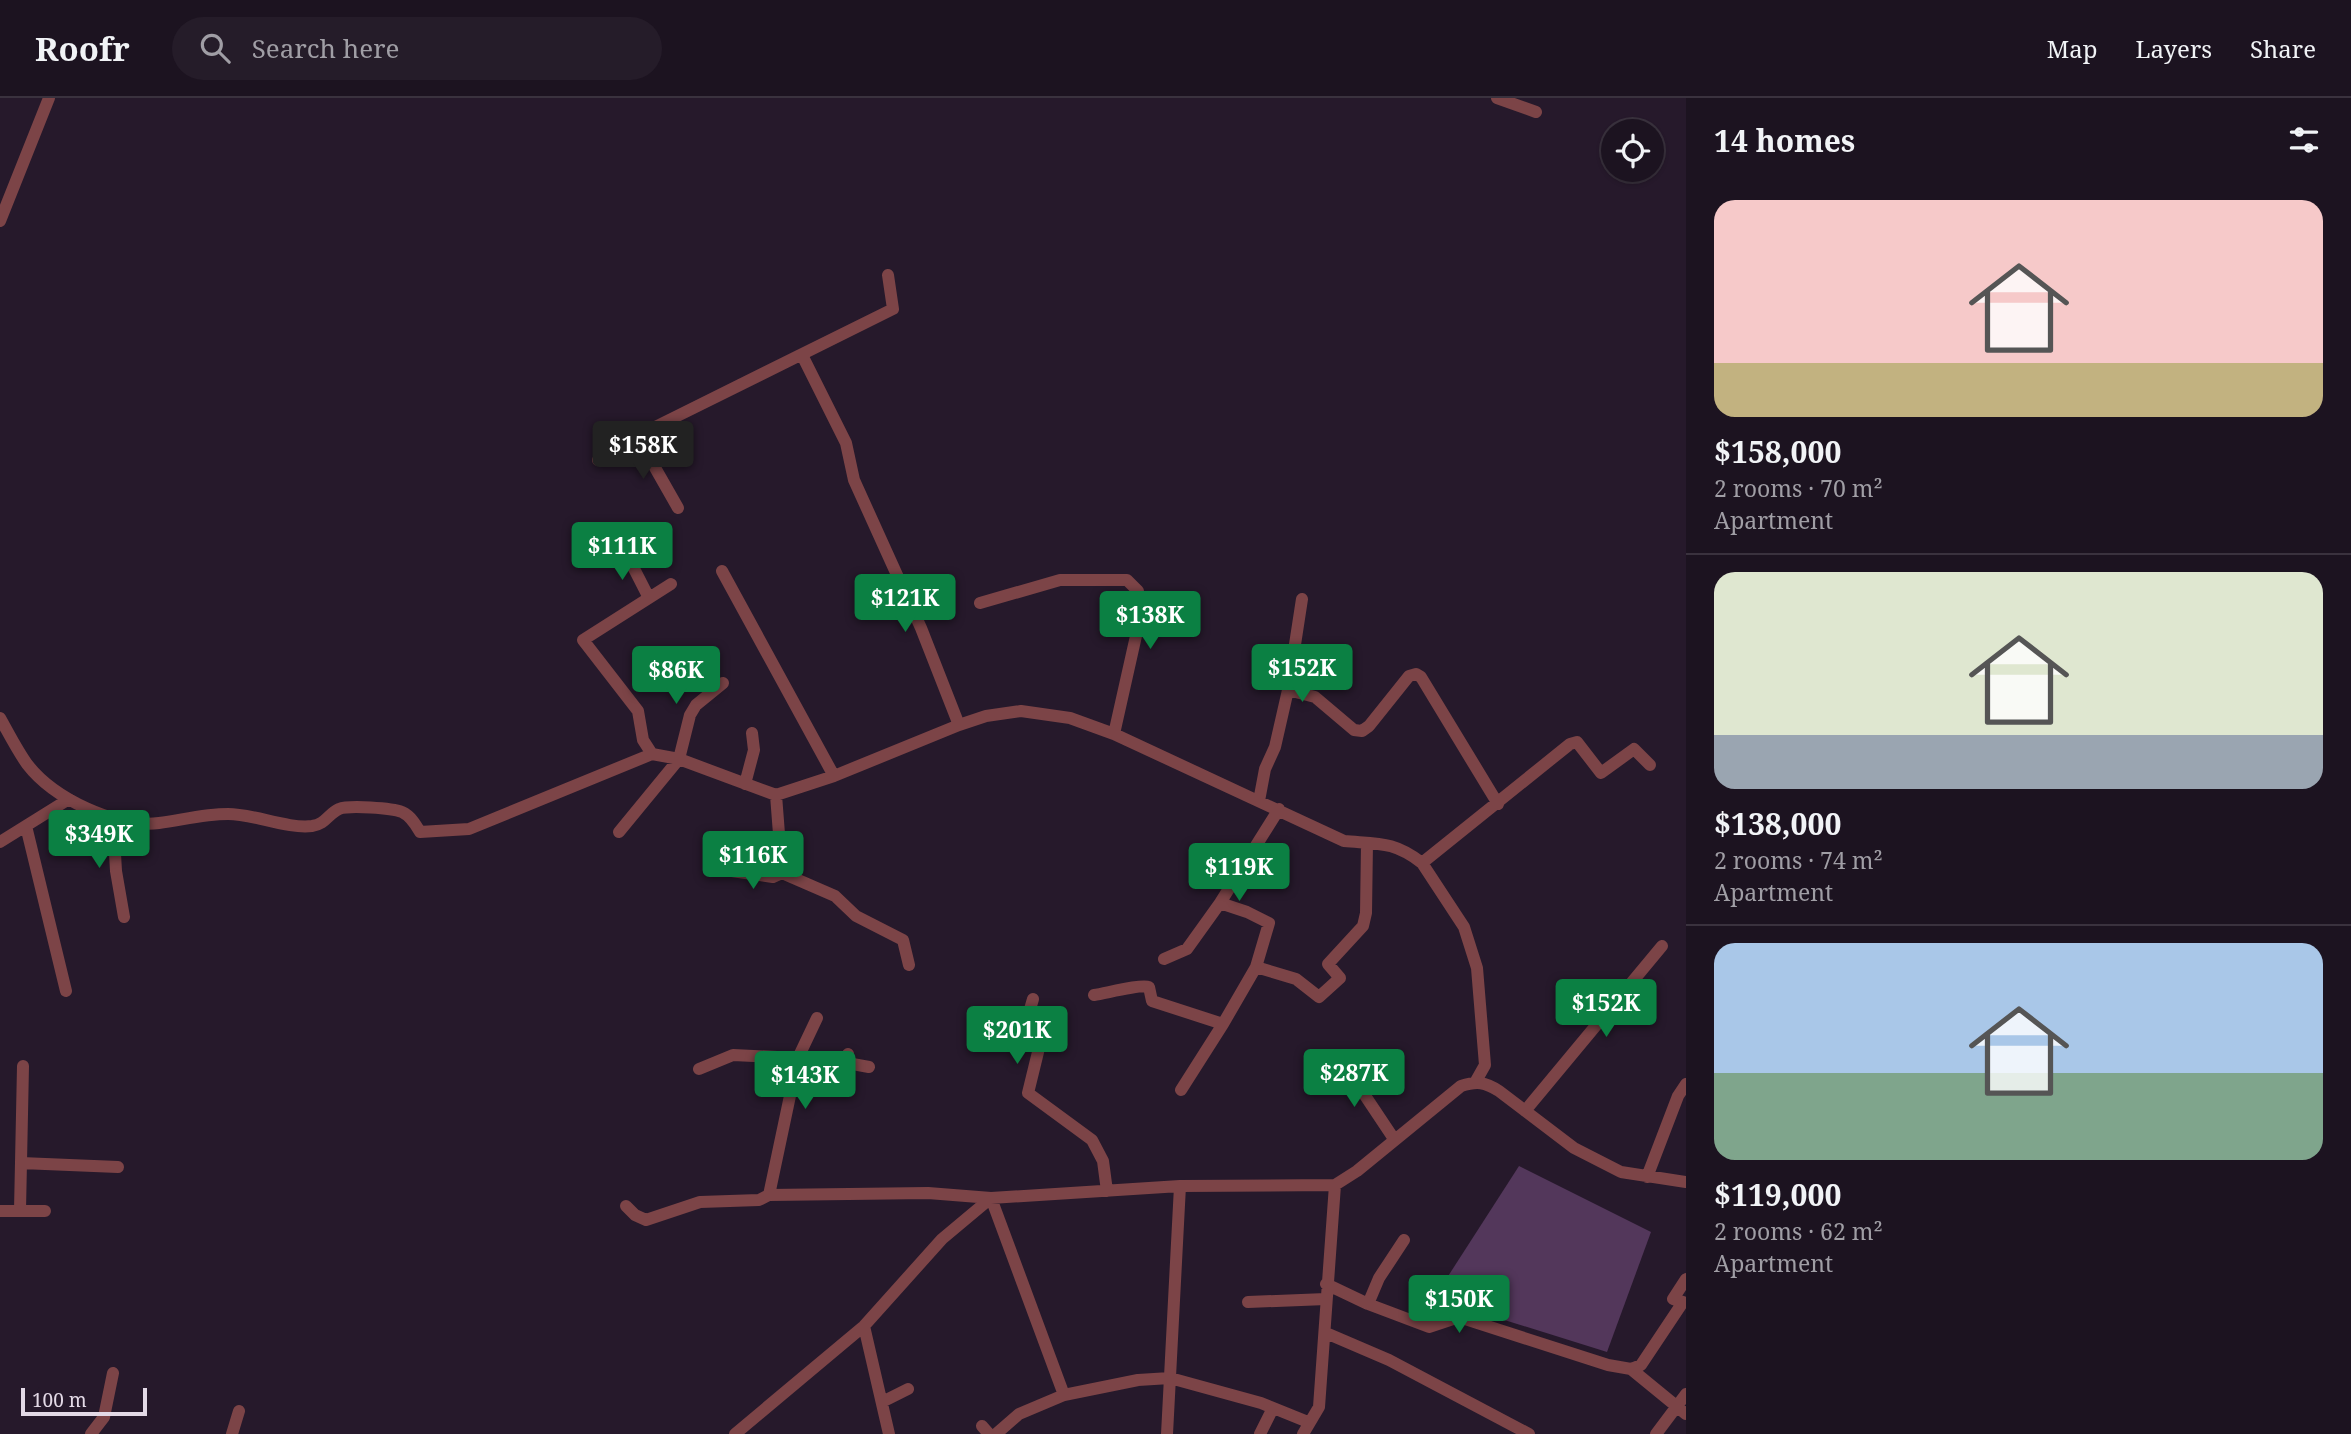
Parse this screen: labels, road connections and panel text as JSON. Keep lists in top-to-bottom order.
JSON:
{
  "scale_bar": "100 m",
  "page": {
    "header": "Roofr",
    "search": "Search here",
    "nav": ["Map", "Layers", "Share"],
    "heading": "14 homes",
    "list": [
      {
        "name": "$158,000",
        "note": "2 rooms · 70 m² · Apartment"
      },
      {
        "name": "$138,000",
        "note": "2 rooms · 74 m² · Apartment"
      },
      {
        "name": "$119,000",
        "note": "2 rooms · 62 m² · Apartment"
      }
    ],
    "price": [
      "$158K",
      "$111K",
      "$121K",
      "$138K",
      "$152K",
      "$86K",
      "$349K",
      "$116K",
      "$119K",
      "$152K",
      "$201K",
      "$287K",
      "$143K",
      "$150K"
    ],
    "scale": "100 m"
  }
}
